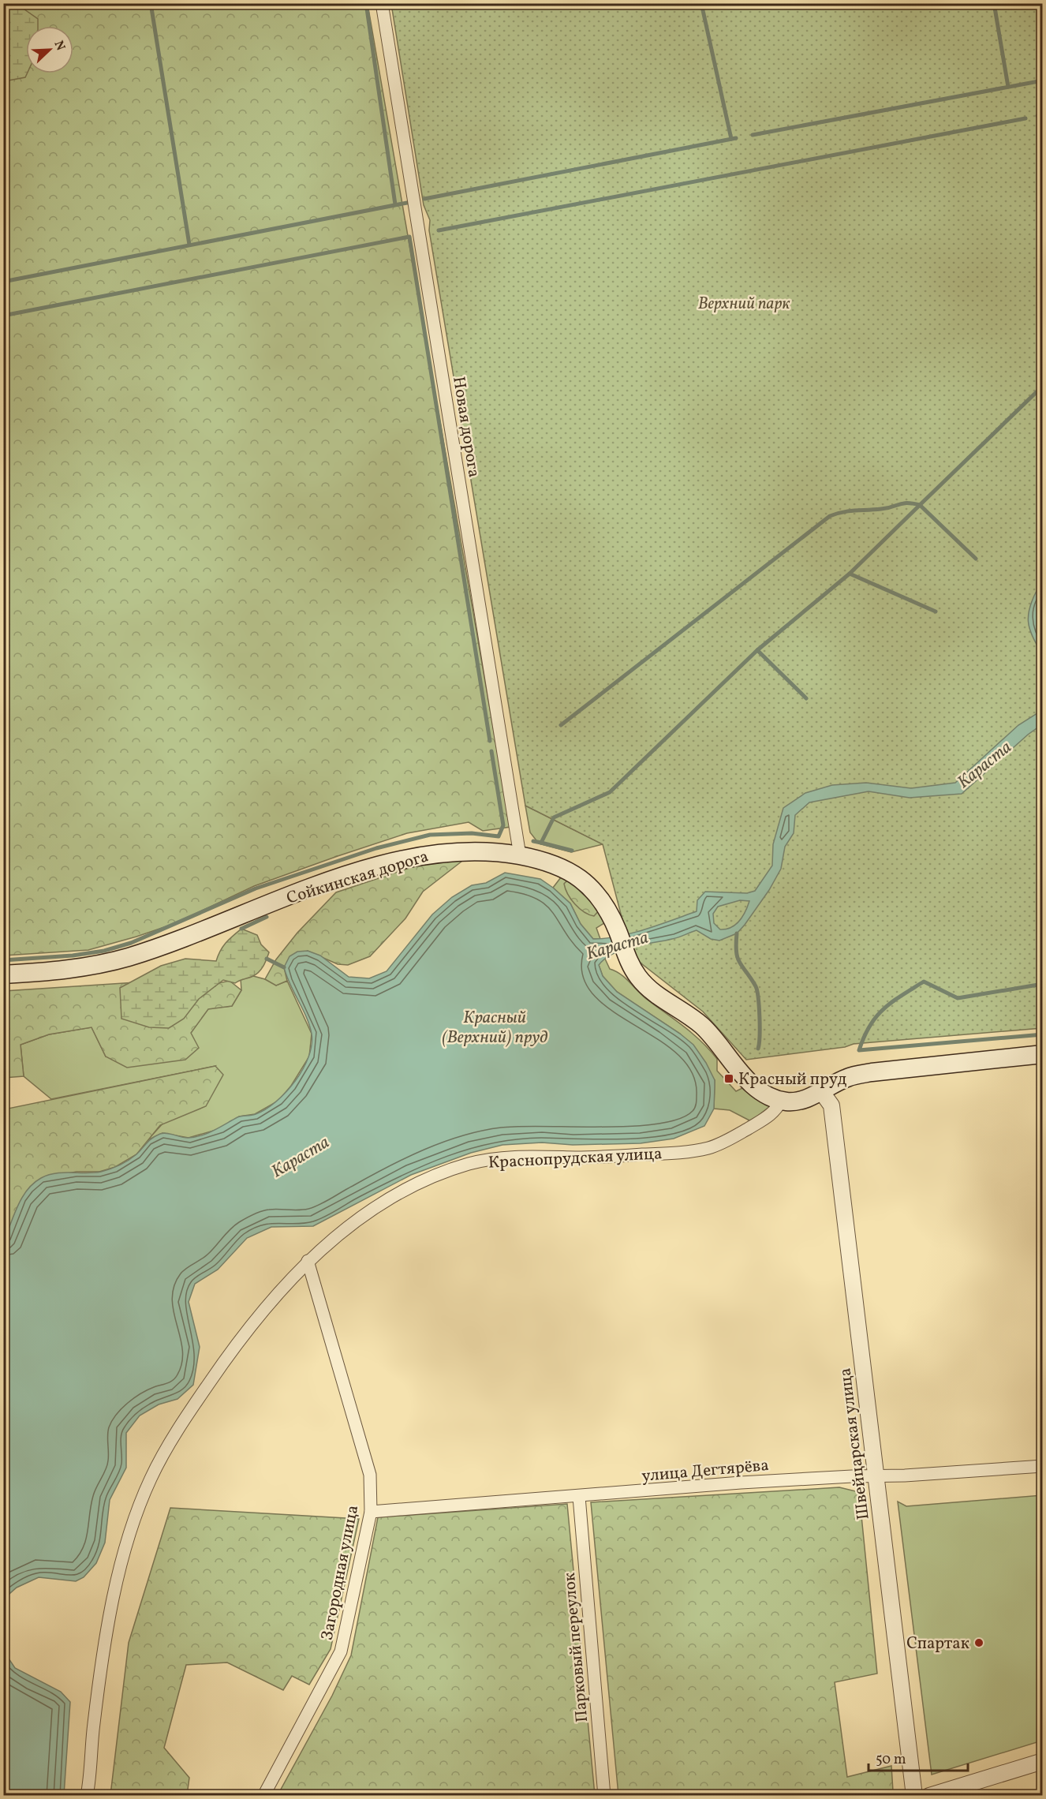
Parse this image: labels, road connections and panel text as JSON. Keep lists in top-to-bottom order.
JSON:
{
  "streets": {
    "main road": ["Сойкинская дорога"],
    "street": [
      "Новая дорога",
      "Краснопрудская улица",
      "Швейцарская улица",
      "улица Дегтярёва",
      "Загородная улица",
      "Парковый переулок"
    ]
  },
  "crossings": [
    ["Новая дорога", "Сойкинская дорога"],
    ["Сойкинская дорога", "Краснопрудская улица"],
    ["Краснопрудская улица", "Загородная улица"],
    ["Швейцарская улица", "улица Дегтярёва"],
    ["улица Дегтярёва", "Загородная улица"],
    ["улица Дегтярёва", "Парковый переулок"]
  ],
  "water": ["Караста", "Красный (Верхний) пруд"],
  "parks": ["Верхний парк"],
  "places": {
    "transit": ["Красный пруд"],
    "other": ["Спартак"]
  },
  "scale_bar": "50 m",
  "north": "top right"
}
